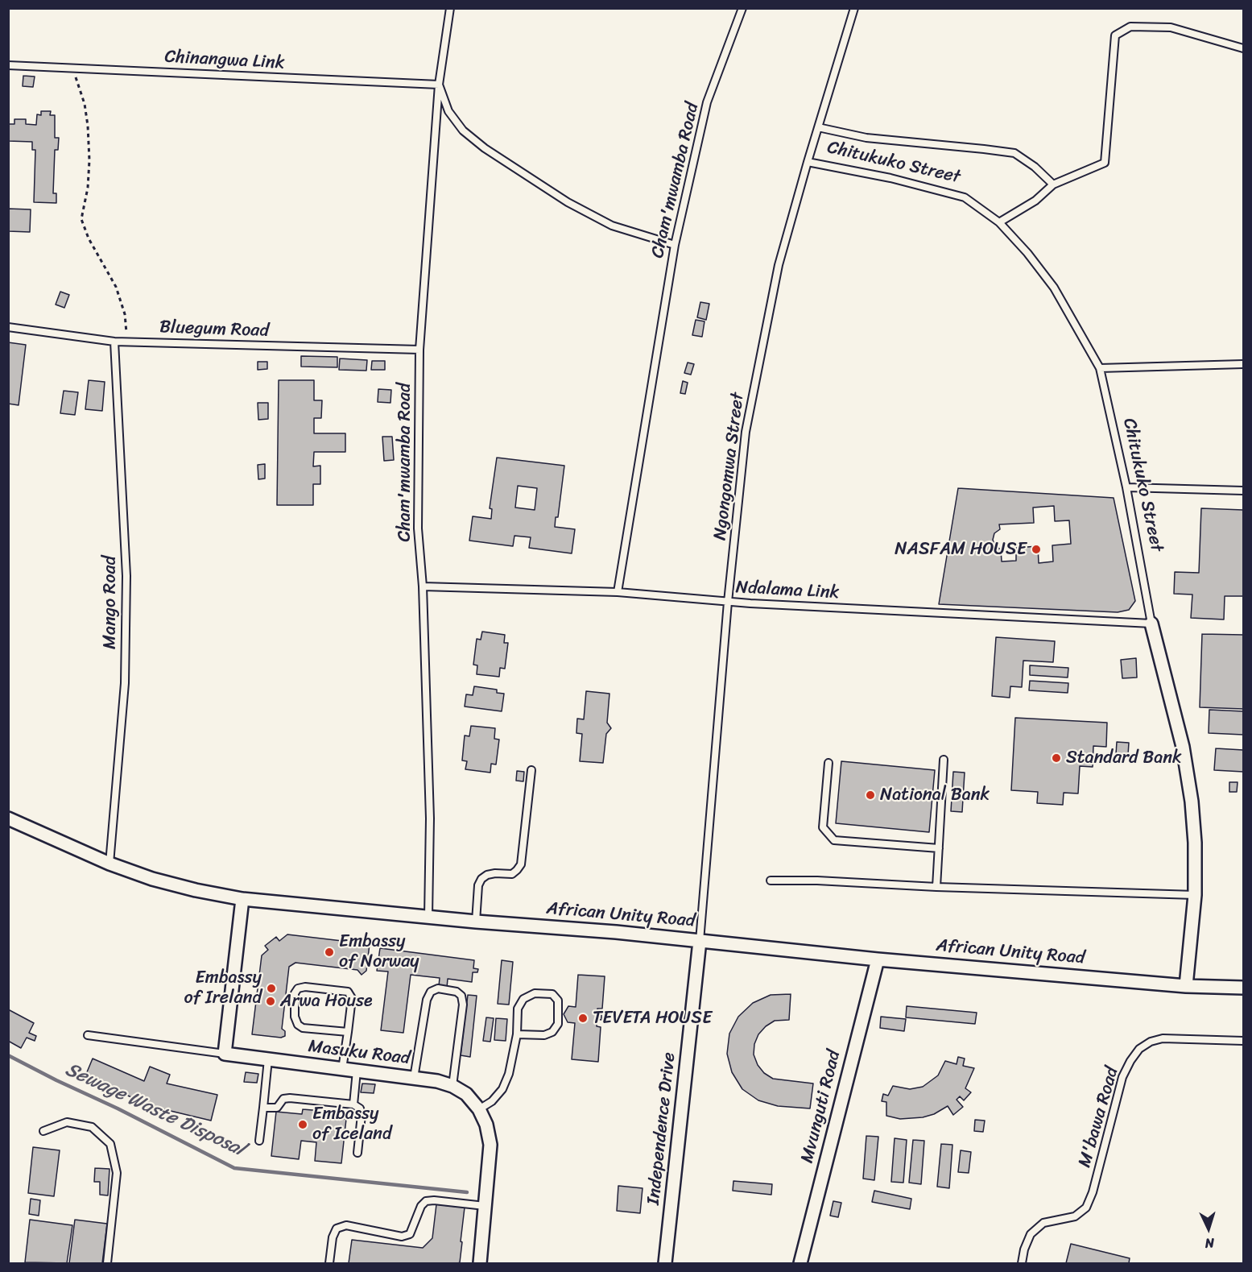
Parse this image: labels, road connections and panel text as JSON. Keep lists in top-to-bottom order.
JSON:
{
  "streets": {
    "street": [
      "Chitukuko Street",
      "African Unity Road",
      "Masuku Road",
      "Mvunguti Road",
      "Independence Drive"
    ],
    "lane": [
      "Chinangwa Link",
      "Cham'mwamba Road",
      "Bluegum Road",
      "Ngongomwa Street",
      "Ndalama Link",
      "Mango Road",
      "M'bawa Road"
    ]
  },
  "crossings": [
    ["Chinangwa Link", "Cham'mwamba Road"],
    ["Chitukuko Street", "Ngongomwa Street"],
    ["Chitukuko Street", "Ndalama Link"],
    ["Chitukuko Street", "African Unity Road"],
    ["Cham'mwamba Road", "Bluegum Road"],
    ["Cham'mwamba Road", "Ndalama Link"],
    ["Cham'mwamba Road", "African Unity Road"],
    ["Bluegum Road", "Mango Road"],
    ["Ngongomwa Street", "Ndalama Link"],
    ["Ngongomwa Street", "African Unity Road"],
    ["Ngongomwa Street", "Independence Drive"],
    ["Mango Road", "African Unity Road"],
    ["African Unity Road", "Mvunguti Road"],
    ["African Unity Road", "Independence Drive"]
  ],
  "water": ["Sewage Waste Disposal"],
  "places": [
    "NASFAM HOUSE",
    "Standard Bank",
    "National Bank",
    "Embassy of Norway",
    "Embassy of Ireland",
    "Arwa House",
    "TEVETA HOUSE",
    "Embassy of Iceland"
  ],
  "north": "bottom"
}
